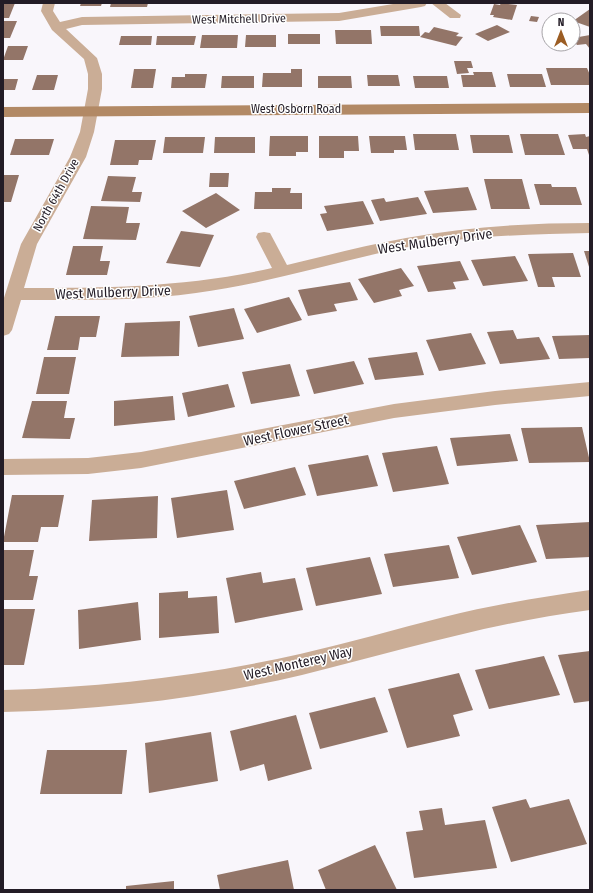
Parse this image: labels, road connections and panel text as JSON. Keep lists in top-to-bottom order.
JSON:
{
  "streets": {
    "street": [
      "West Mitchell Drive",
      "West Osborn Road",
      "North 64th Drive",
      "West Mulberry Drive",
      "West Flower Street",
      "West Monterey Way"
    ]
  },
  "crossings": [
    ["West Mitchell Drive", "North 64th Drive"],
    ["West Osborn Road", "North 64th Drive"],
    ["North 64th Drive", "West Mulberry Drive"]
  ],
  "north": "top"
}
